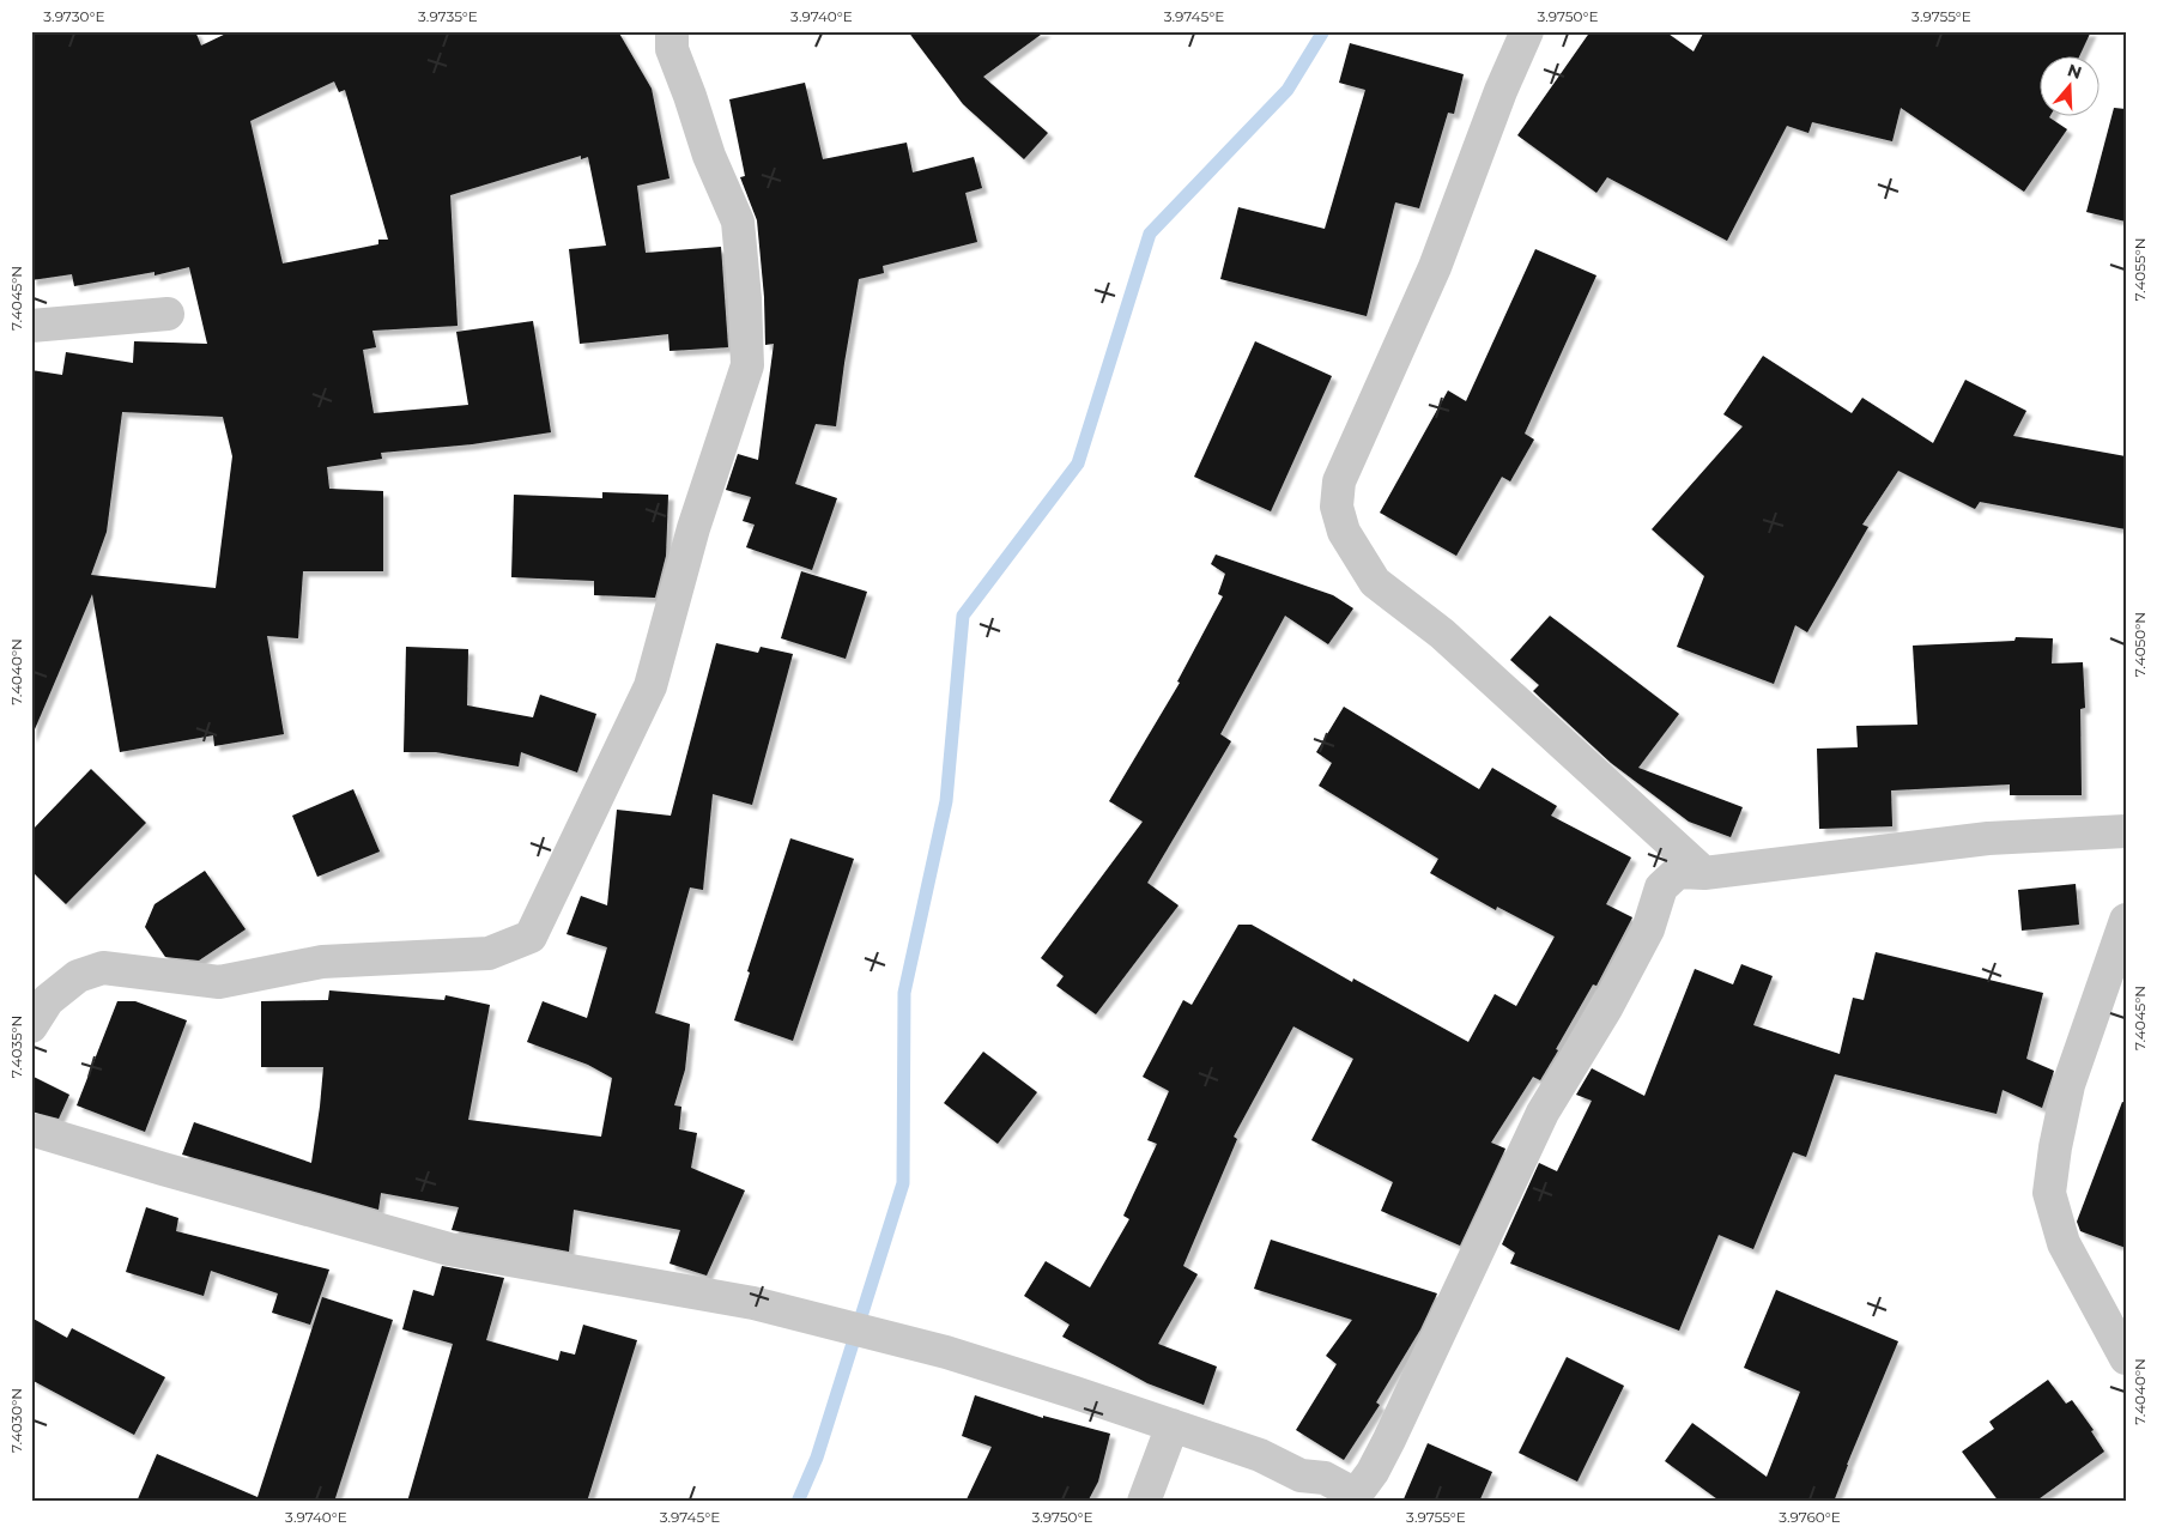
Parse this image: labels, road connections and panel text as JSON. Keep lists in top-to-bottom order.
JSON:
{
  "north": "top",
  "coordinates": [
    "3.9730°E",
    "3.9735°E",
    "3.9740°E",
    "3.9745°E",
    "3.9750°E",
    "3.9755°E",
    "7.4055°N",
    "7.4045°N",
    "7.4050°N",
    "7.4040°N",
    "7.4035°N",
    "7.4030°N",
    "3.9760°E"
  ]
}
